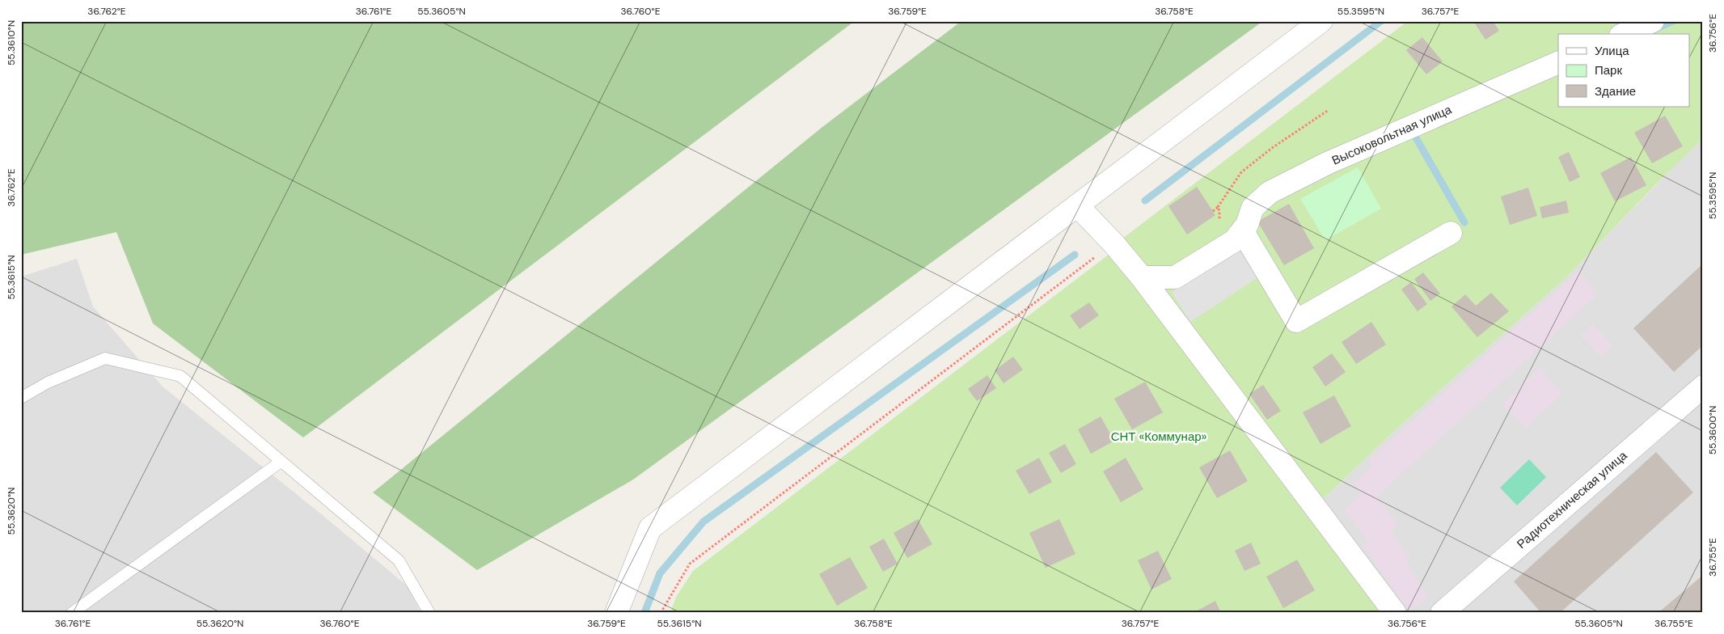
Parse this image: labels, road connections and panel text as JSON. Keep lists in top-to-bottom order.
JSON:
{
  "streets": {
    "street": ["Высоковольтная улица", "Радиотехническая улица"]
  },
  "parks": ["СНТ «Коммунар»"],
  "legend": ["Улица", "Парк", "Здание"],
  "coordinates": [
    "36.762°E",
    "36.761°E",
    "55.3605°N",
    "36.760°E",
    "36.759°E",
    "36.758°E",
    "55.3595°N",
    "36.757°E",
    "36.756°E",
    "55.3610°N",
    "55.3615°N",
    "55.3600°N",
    "55.3620°N",
    "36.755°E"
  ]
}
